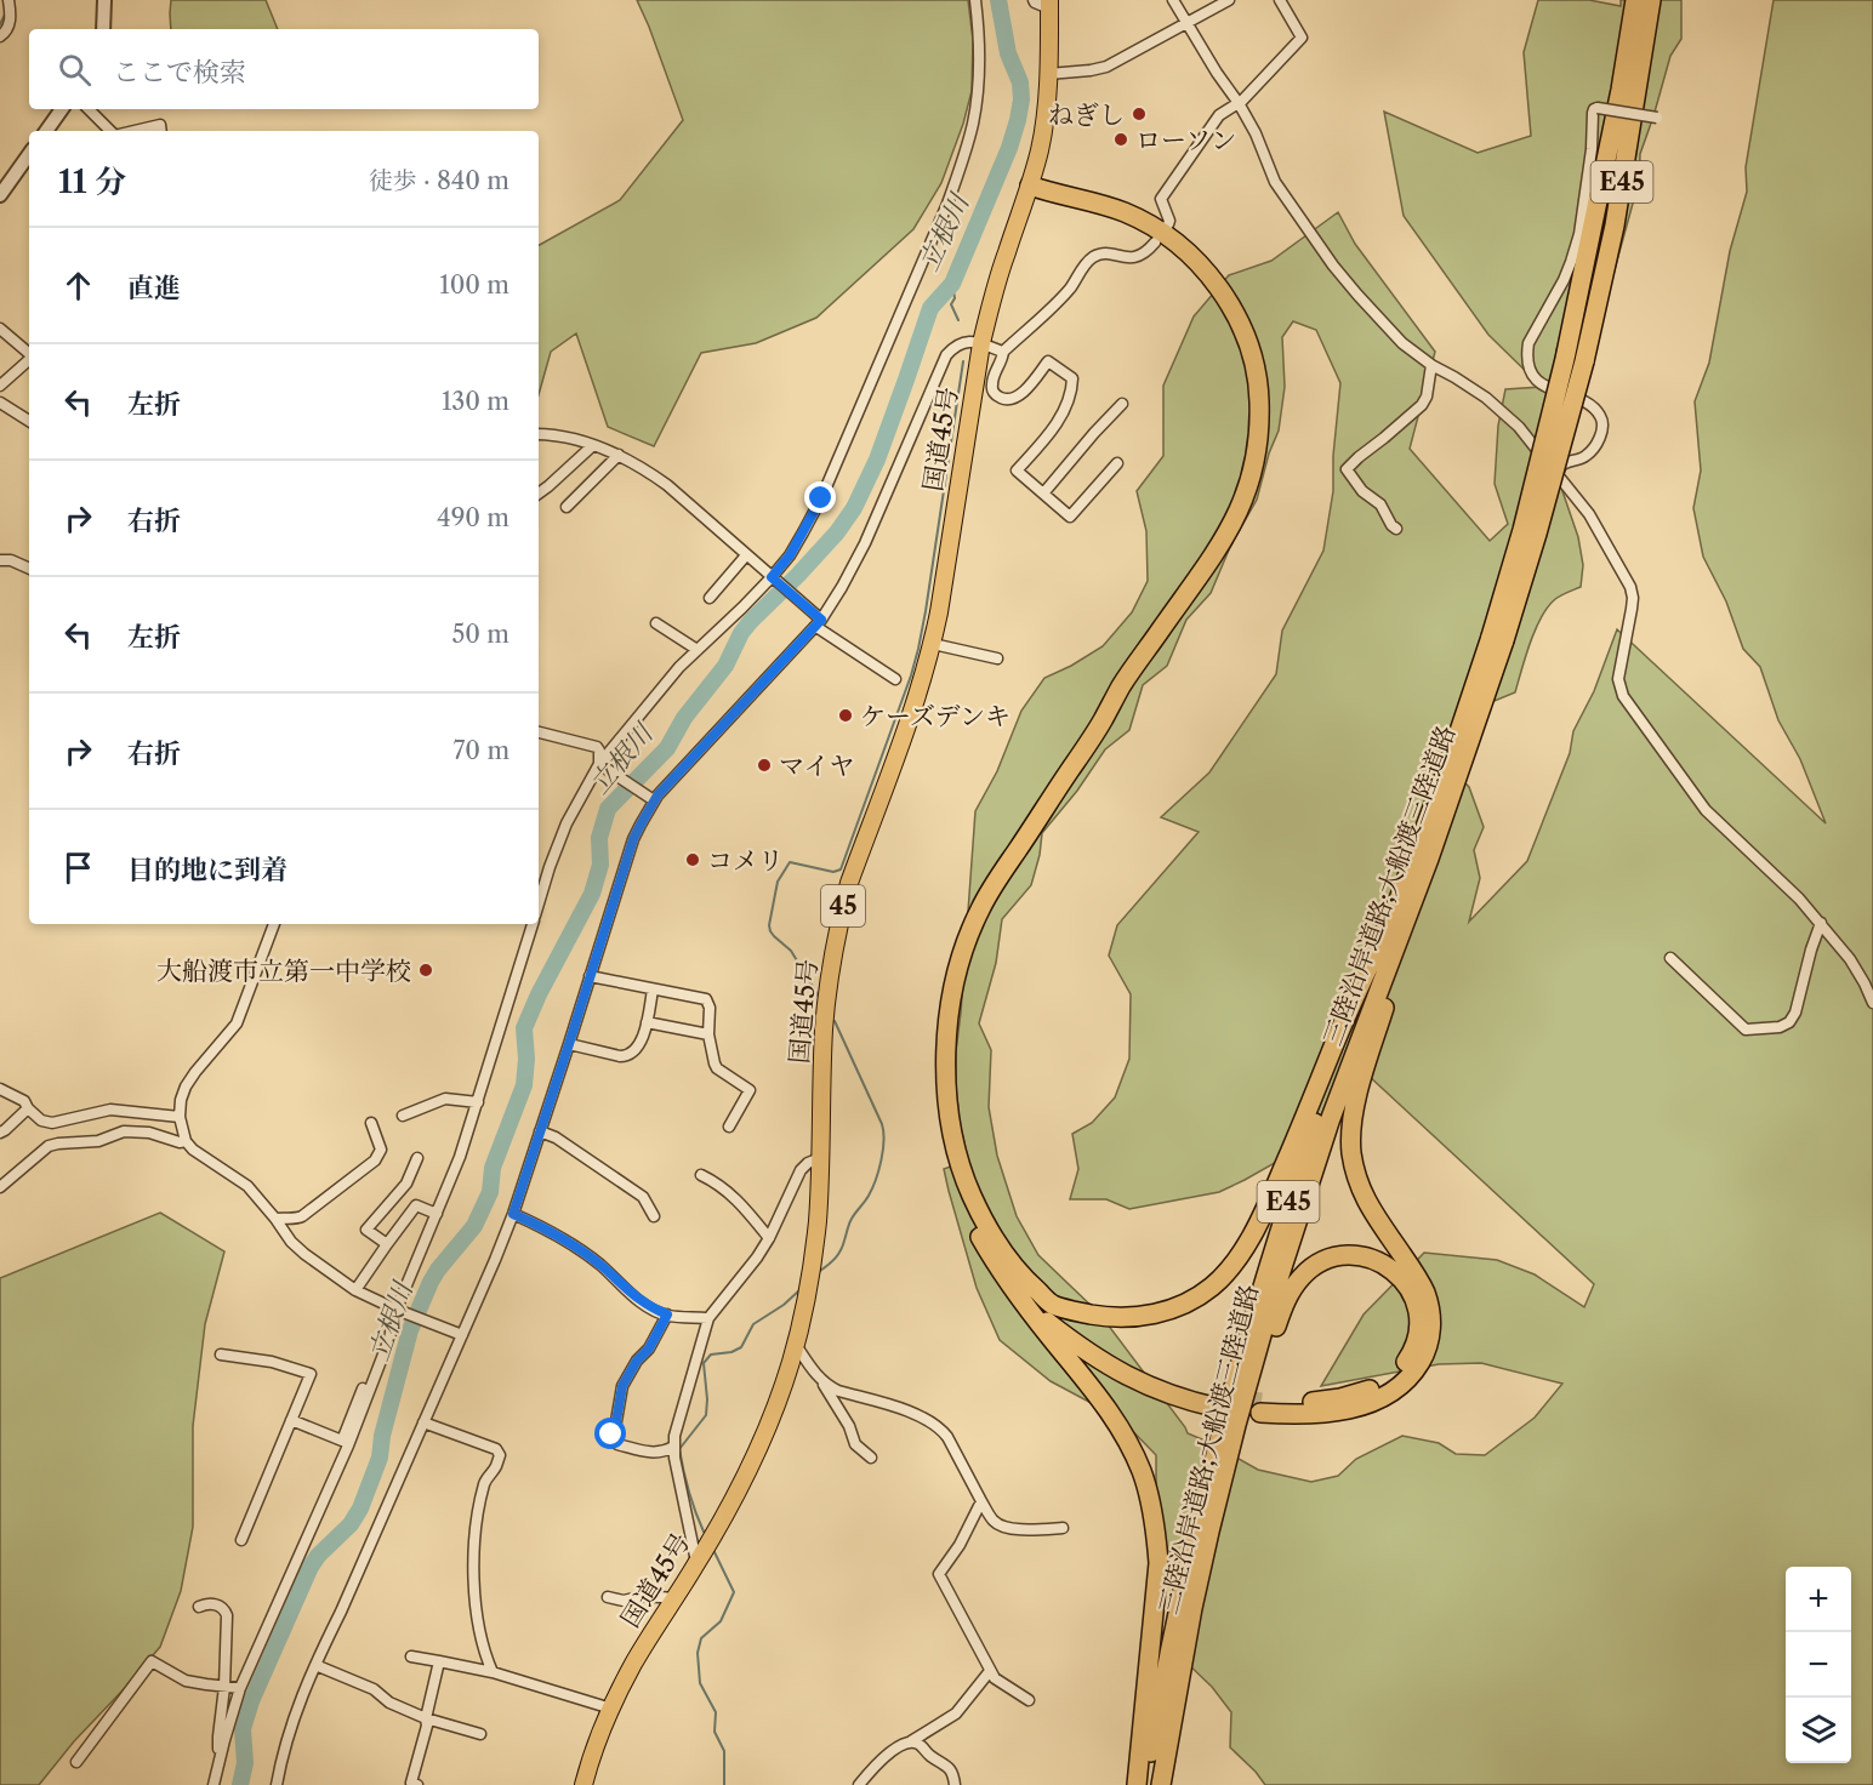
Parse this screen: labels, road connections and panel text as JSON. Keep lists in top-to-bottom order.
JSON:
{
  "streets": {
    "highway": [
      "E45",
      "国道45号",
      "三陸沿岸道路;大船渡三陸道路",
      "45"
    ]
  },
  "water": ["立根川"],
  "places": [
    "ねぎし",
    "ローソン",
    "ケーズデンキ",
    "マイヤ",
    "コメリ",
    "大船渡市立第一中学校"
  ],
  "page": {
    "search": "ここで検索",
    "heading": ["11 分", "徒歩 · 840 m"],
    "list": [
      ["直進", "100 m"],
      ["左折", "130 m"],
      ["右折", "490 m"],
      ["左折", "50 m"],
      ["右折", "70 m"],
      "目的地に到着"
    ],
    "map_buttons": ["+", "−"]
  }
}
